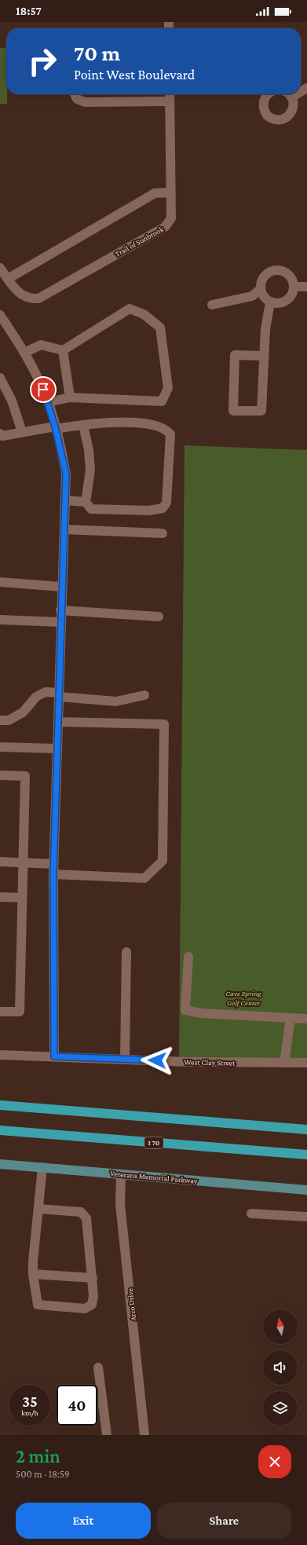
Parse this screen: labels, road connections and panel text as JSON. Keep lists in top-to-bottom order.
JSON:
{
  "streets": {
    "highway": ["I 70"],
    "main road": ["Veterans Memorial Parkway"],
    "street": ["Trail of Sunbrook", "West Clay Street", "Arco Drive"]
  },
  "crossings": [
    ["Veterans Memorial Parkway", "Arco Drive"]
  ],
  "parks": ["Cave Spring Golf Center"],
  "north": "top",
  "page": {
    "status": "18:57",
    "turn": ["70 m", "Point West Boulevard"],
    "speed": "35 km/h",
    "limit": "40",
    "heading": ["2 min", "500 m · 18:59"],
    "buttons": ["Exit", "Share"]
  }
}
